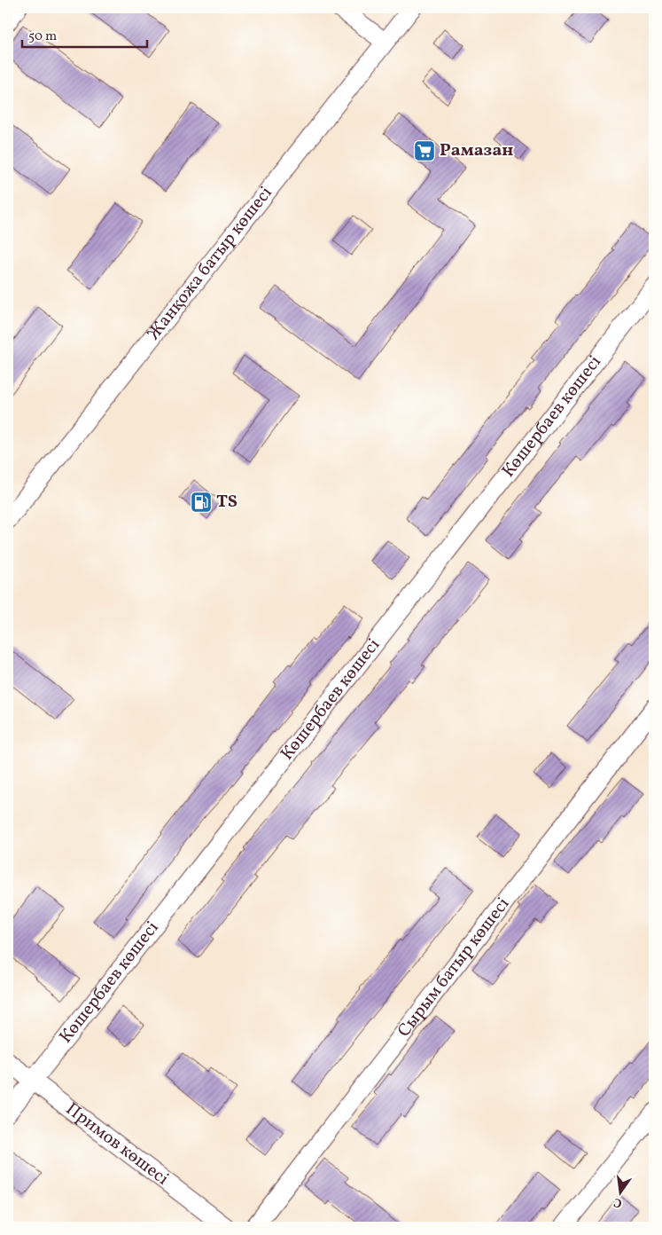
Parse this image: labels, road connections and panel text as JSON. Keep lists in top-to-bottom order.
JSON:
{
  "streets": {
    "street": [
      "Жанқожа батыр көшесі",
      "Көшербаев көшесі",
      "Сырым батыр көшесі",
      "Примов көшесі"
    ]
  },
  "crossings": [
    ["Көшербаев көшесі", "Примов көшесі"]
  ],
  "places": {
    "supermarket": ["Рамазан"],
    "fuel station": ["TS"]
  },
  "scale_bar": "50 m",
  "north": "bottom"
}
